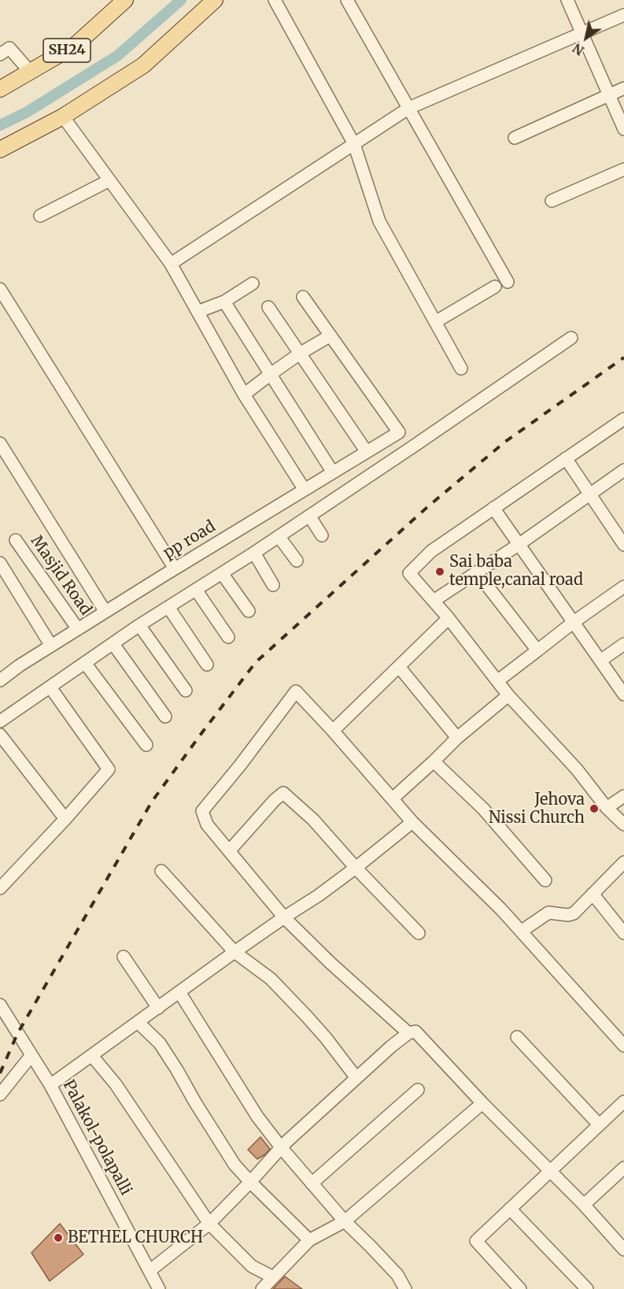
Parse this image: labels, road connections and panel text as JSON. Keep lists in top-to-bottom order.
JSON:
{
  "streets": {
    "main road": ["SH24"],
    "street": ["pp road", "Masjid Road", "Palakol-polapalli"]
  },
  "crossings": [
    ["pp road", "Masjid Road"]
  ],
  "places": ["Sai baba temple,canal road", "Jehova Nissi Church", "BETHEL CHURCH"],
  "north": "bottom left"
}
